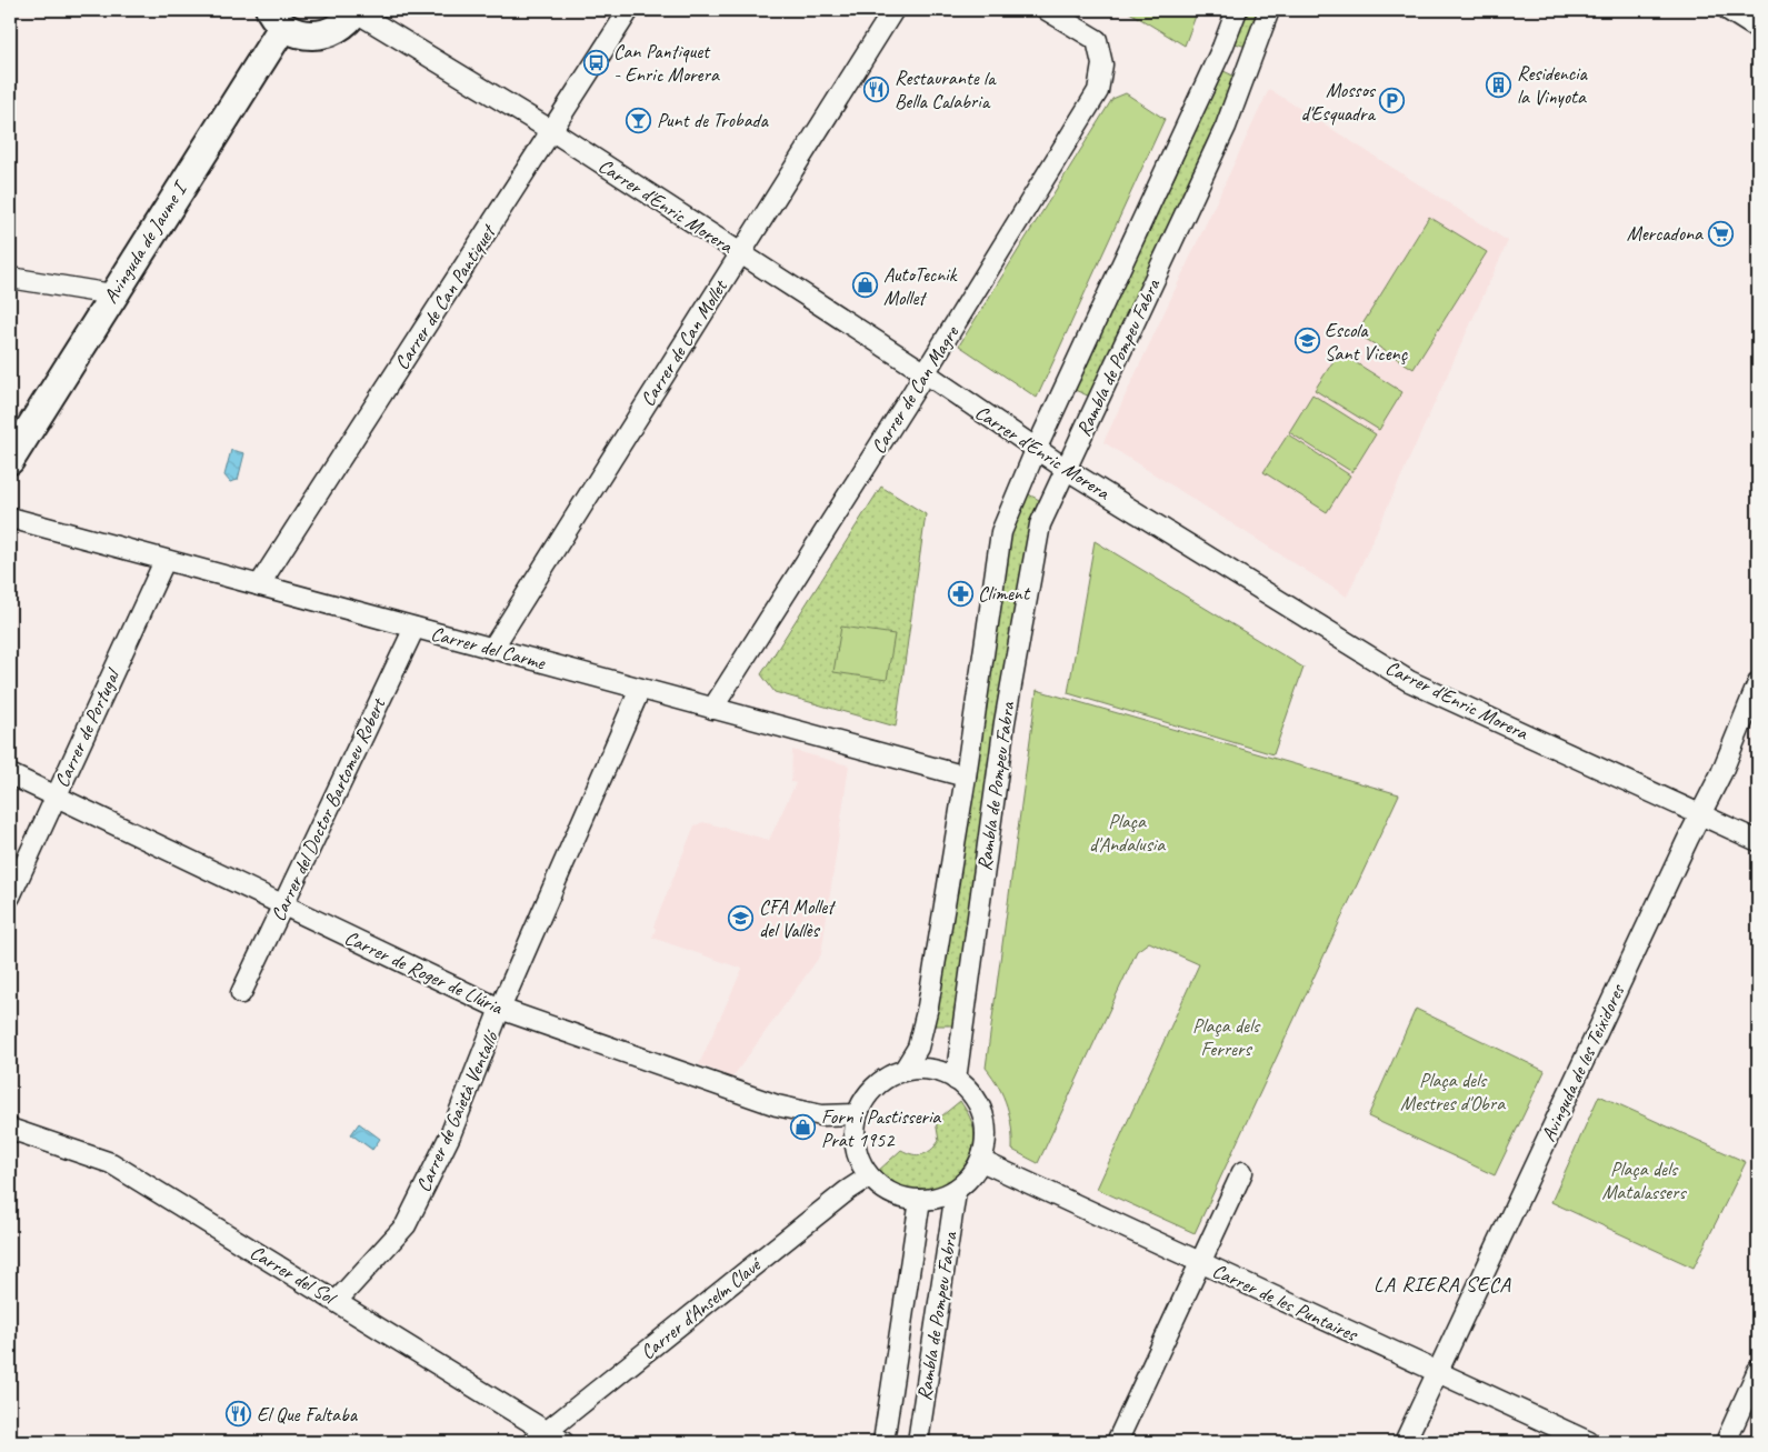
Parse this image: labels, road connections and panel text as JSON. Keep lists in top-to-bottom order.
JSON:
{
  "streets": {
    "street": [
      "Carrer d'Enric Morera",
      "Avinguda de Jaume I",
      "Carrer de Can Pantiquet",
      "Carrer de Can Mollet",
      "Rambla de Pompeu Fabra",
      "Carrer de Can Magre",
      "Carrer del Carme",
      "Carrer de Portugal",
      "Carrer del Doctor Bartomeu Robert",
      "Carrer de Roger de Llúria",
      "Avinguda de les Teixidores",
      "Carrer de Gaietà Ventalló",
      "Carrer del Sol",
      "Carrer de les Puntaires",
      "Carrer d'Anselm Clavé"
    ]
  },
  "crossings": [
    ["Carrer d'Enric Morera", "Carrer de Can Pantiquet"],
    ["Carrer d'Enric Morera", "Carrer de Can Mollet"],
    ["Carrer d'Enric Morera", "Rambla de Pompeu Fabra"],
    ["Carrer d'Enric Morera", "Carrer de Can Magre"],
    ["Carrer d'Enric Morera", "Avinguda de les Teixidores"],
    ["Carrer de Can Pantiquet", "Carrer del Carme"],
    ["Carrer de Can Mollet", "Carrer del Carme"],
    ["Rambla de Pompeu Fabra", "Carrer del Carme"],
    ["Rambla de Pompeu Fabra", "Carrer de Roger de Llúria"],
    ["Rambla de Pompeu Fabra", "Carrer de les Puntaires"],
    ["Rambla de Pompeu Fabra", "Carrer d'Anselm Clavé"],
    ["Carrer de Can Magre", "Carrer del Carme"],
    ["Carrer del Carme", "Carrer de Portugal"],
    ["Carrer del Carme", "Carrer del Doctor Bartomeu Robert"],
    ["Carrer del Carme", "Carrer de Gaietà Ventalló"],
    ["Carrer de Portugal", "Carrer de Roger de Llúria"],
    ["Carrer del Doctor Bartomeu Robert", "Carrer de Roger de Llúria"],
    ["Carrer de Roger de Llúria", "Carrer de Gaietà Ventalló"],
    ["Carrer de Roger de Llúria", "Carrer de les Puntaires"],
    ["Carrer de Roger de Llúria", "Carrer d'Anselm Clavé"],
    ["Avinguda de les Teixidores", "Carrer de les Puntaires"],
    ["Carrer de Gaietà Ventalló", "Carrer del Sol"],
    ["Carrer del Sol", "Carrer d'Anselm Clavé"],
    ["Carrer de les Puntaires", "Carrer d'Anselm Clavé"]
  ],
  "districts": ["LA RIERA SECA"],
  "parks": [
    "Plaça d'Andalusia",
    "Plaça dels Ferrers",
    "Plaça dels Mestres d'Obra",
    "Plaça dels Matalassers"
  ],
  "places": {
    "bus stop": ["Can Pantiquet - Enric Morera"],
    "building": ["Residencia la Vinyota"],
    "restaurant": ["Restaurante la Bella Calabria", "El Que Faltaba"],
    "parking": ["Mossos d'Esquadra"],
    "bar": ["Punt de Trobada"],
    "supermarket": ["Mercadona"],
    "shop": ["AutoTecnik Mollet", "Forn i Pastisseria Prat 1952"],
    "school or university": ["Escola Sant Vicenç", "CFA Mollet del Vallès"],
    "pharmacy": ["Climent"]
  }
}
